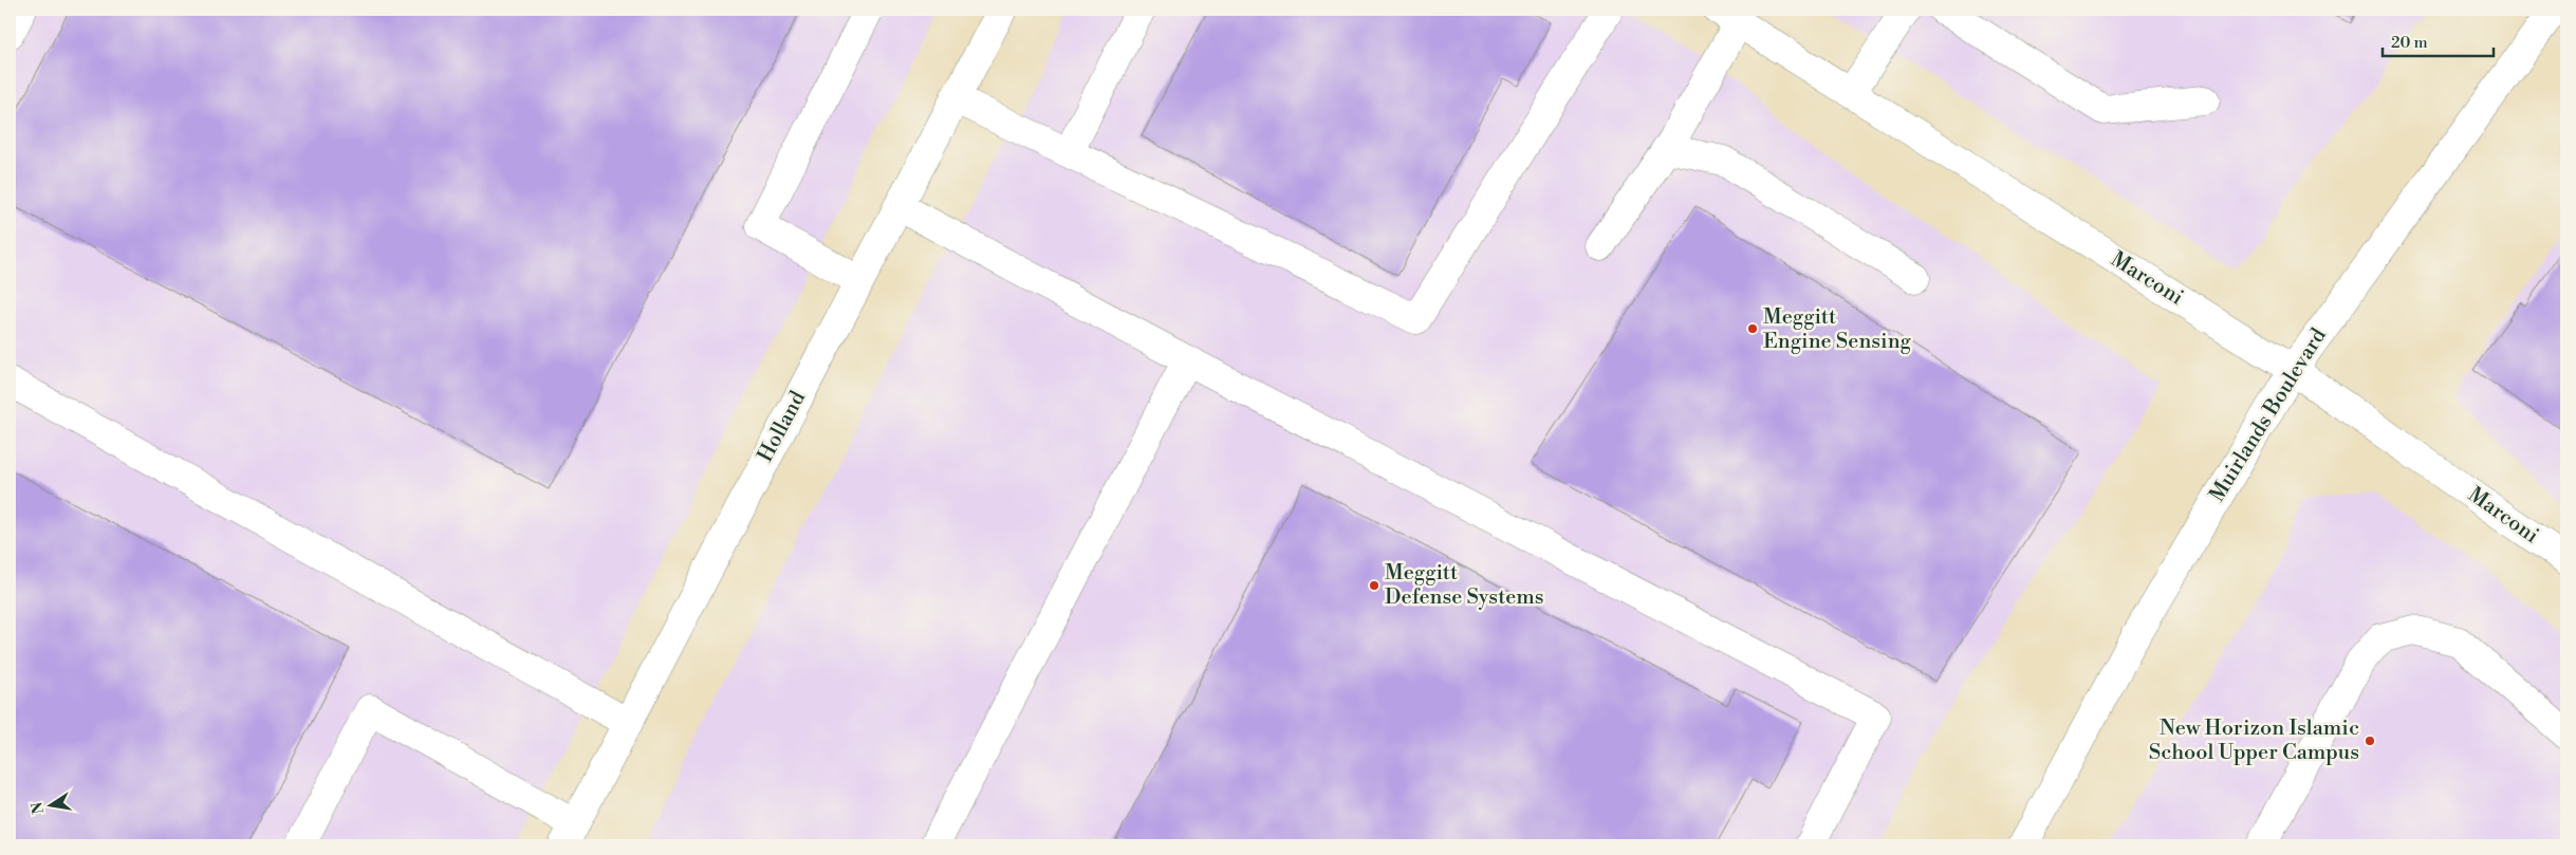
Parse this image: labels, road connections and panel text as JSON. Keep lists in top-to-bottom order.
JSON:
{
  "streets": {
    "street": ["Marconi", "Muirlands Boulevard", "Holland"]
  },
  "crossings": [
    ["Marconi", "Muirlands Boulevard"]
  ],
  "places": ["Meggitt Engine Sensing", "Meggitt Defense Systems", "New Horizon Islamic School Upper Campus"],
  "scale_bar": "20 m",
  "north": "left"
}
